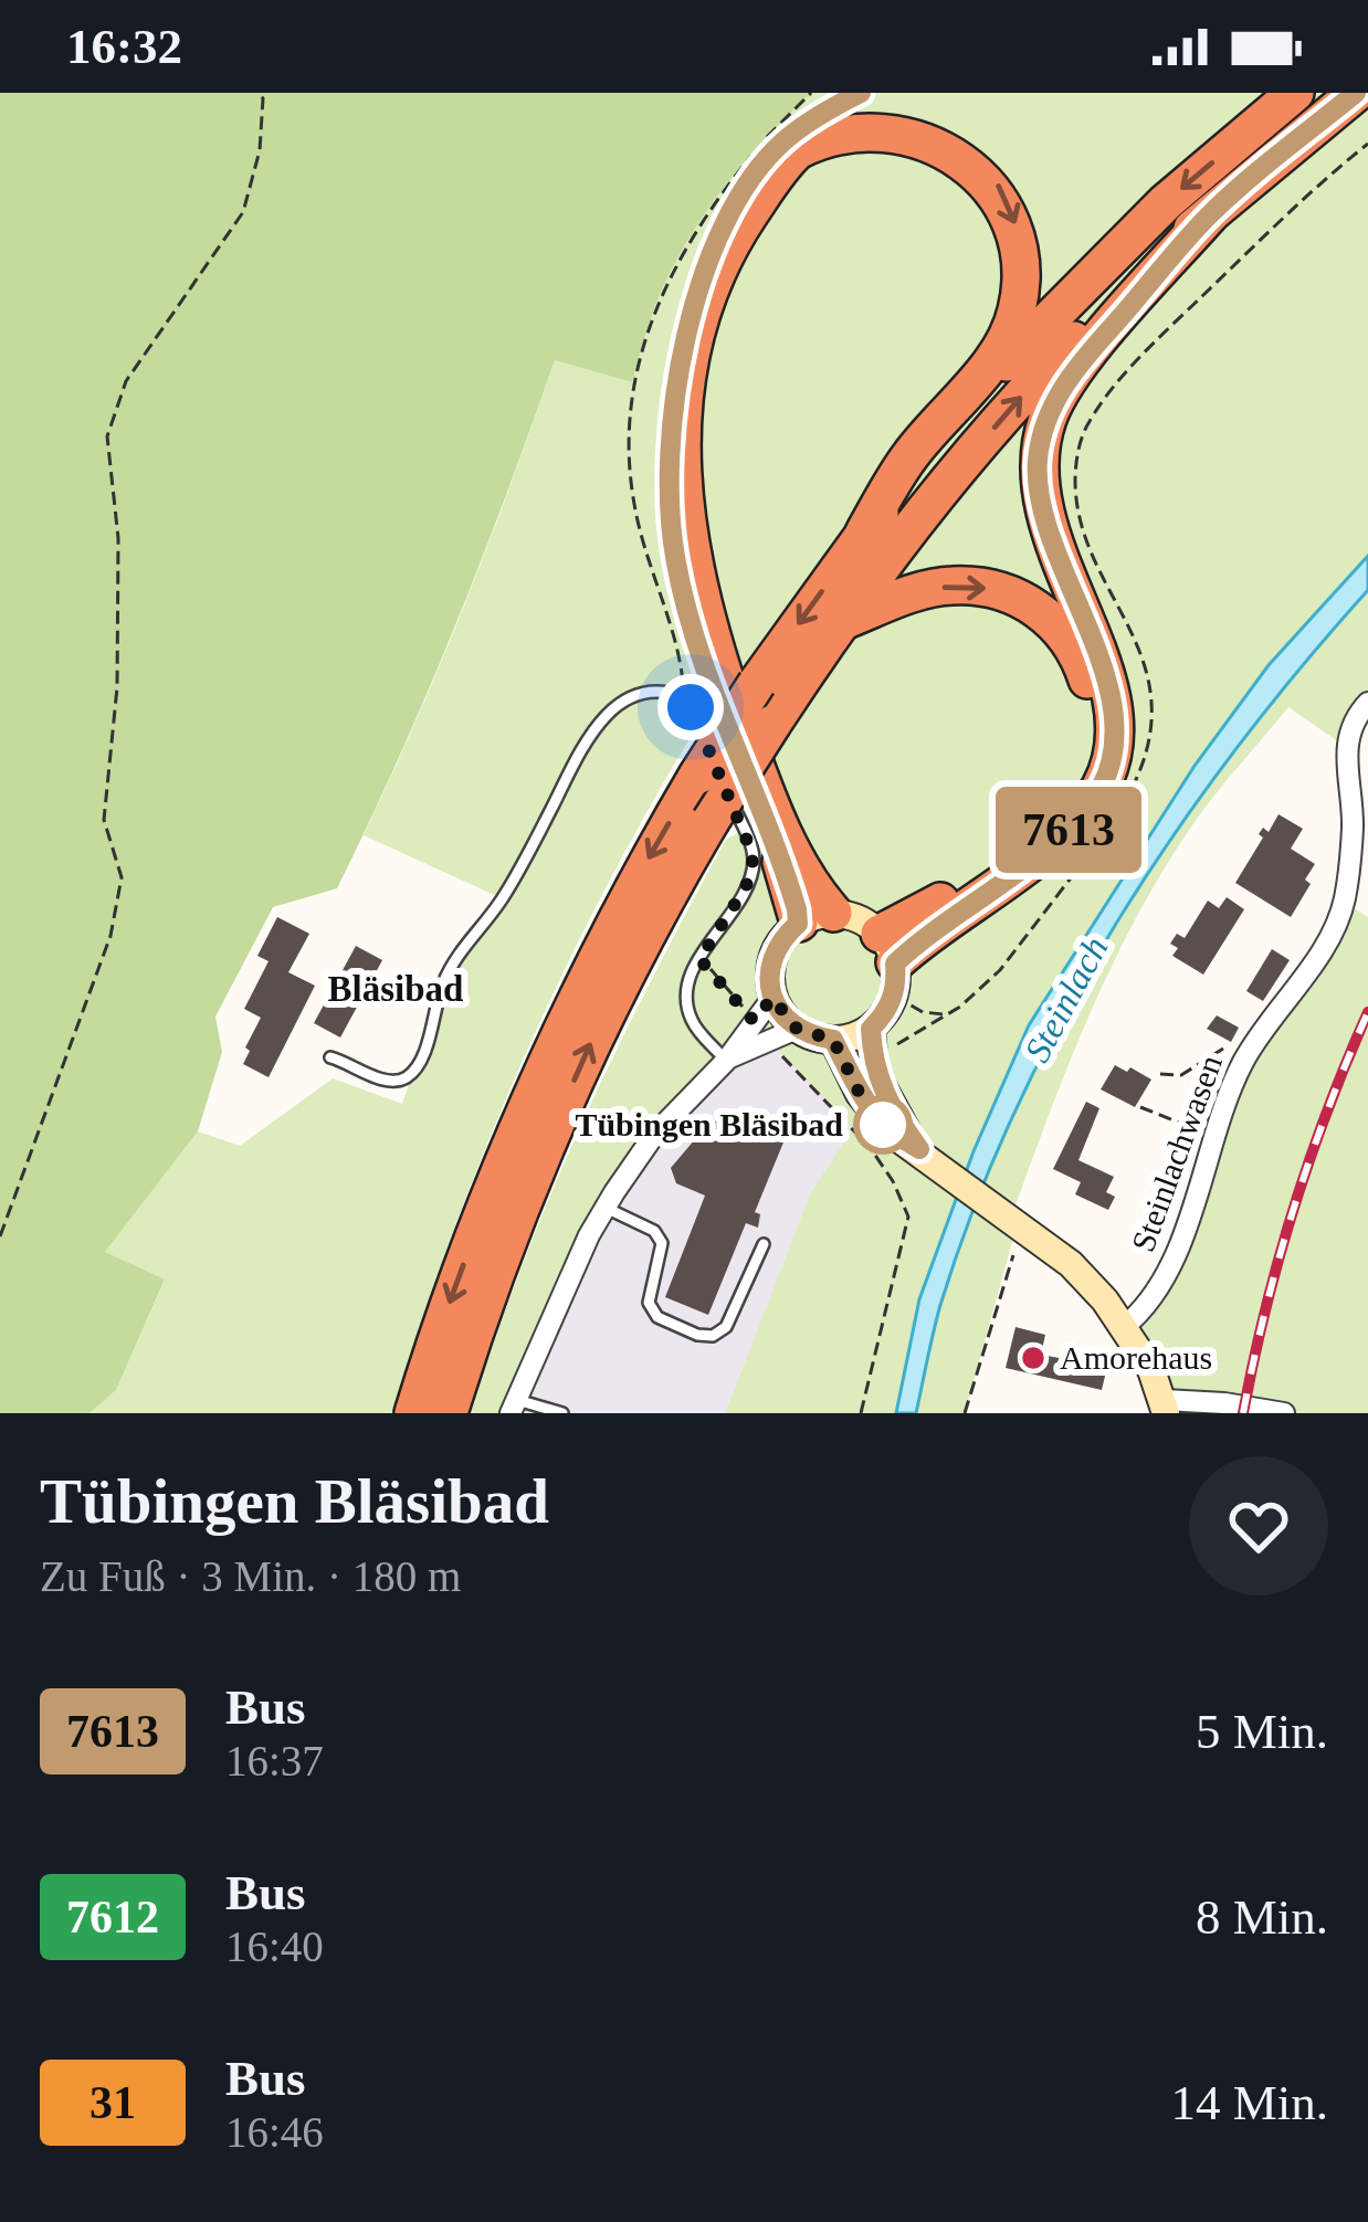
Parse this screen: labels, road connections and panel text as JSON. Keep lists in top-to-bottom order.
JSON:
{
  "streets": {
    "street": ["Steinlachwasen"]
  },
  "districts": ["Bläsibad"],
  "water": ["Steinlach"],
  "places": ["Tübingen Bläsibad", "Amorehaus"],
  "lines": ["bus line 7613"],
  "page": {
    "status": "16:32",
    "on_map": "7613",
    "heading": ["Tübingen Bläsibad", "Zu Fuß · 3 Min. · 180 m"],
    "list": [
      {
        "mark": "7613",
        "name": "Bus",
        "note": "16:37",
        "value": "5 Min."
      },
      {
        "mark": "7612",
        "name": "Bus",
        "note": "16:40",
        "value": "8 Min."
      },
      {
        "mark": "31",
        "name": "Bus",
        "note": "16:46",
        "value": "14 Min."
      }
    ]
  }
}
